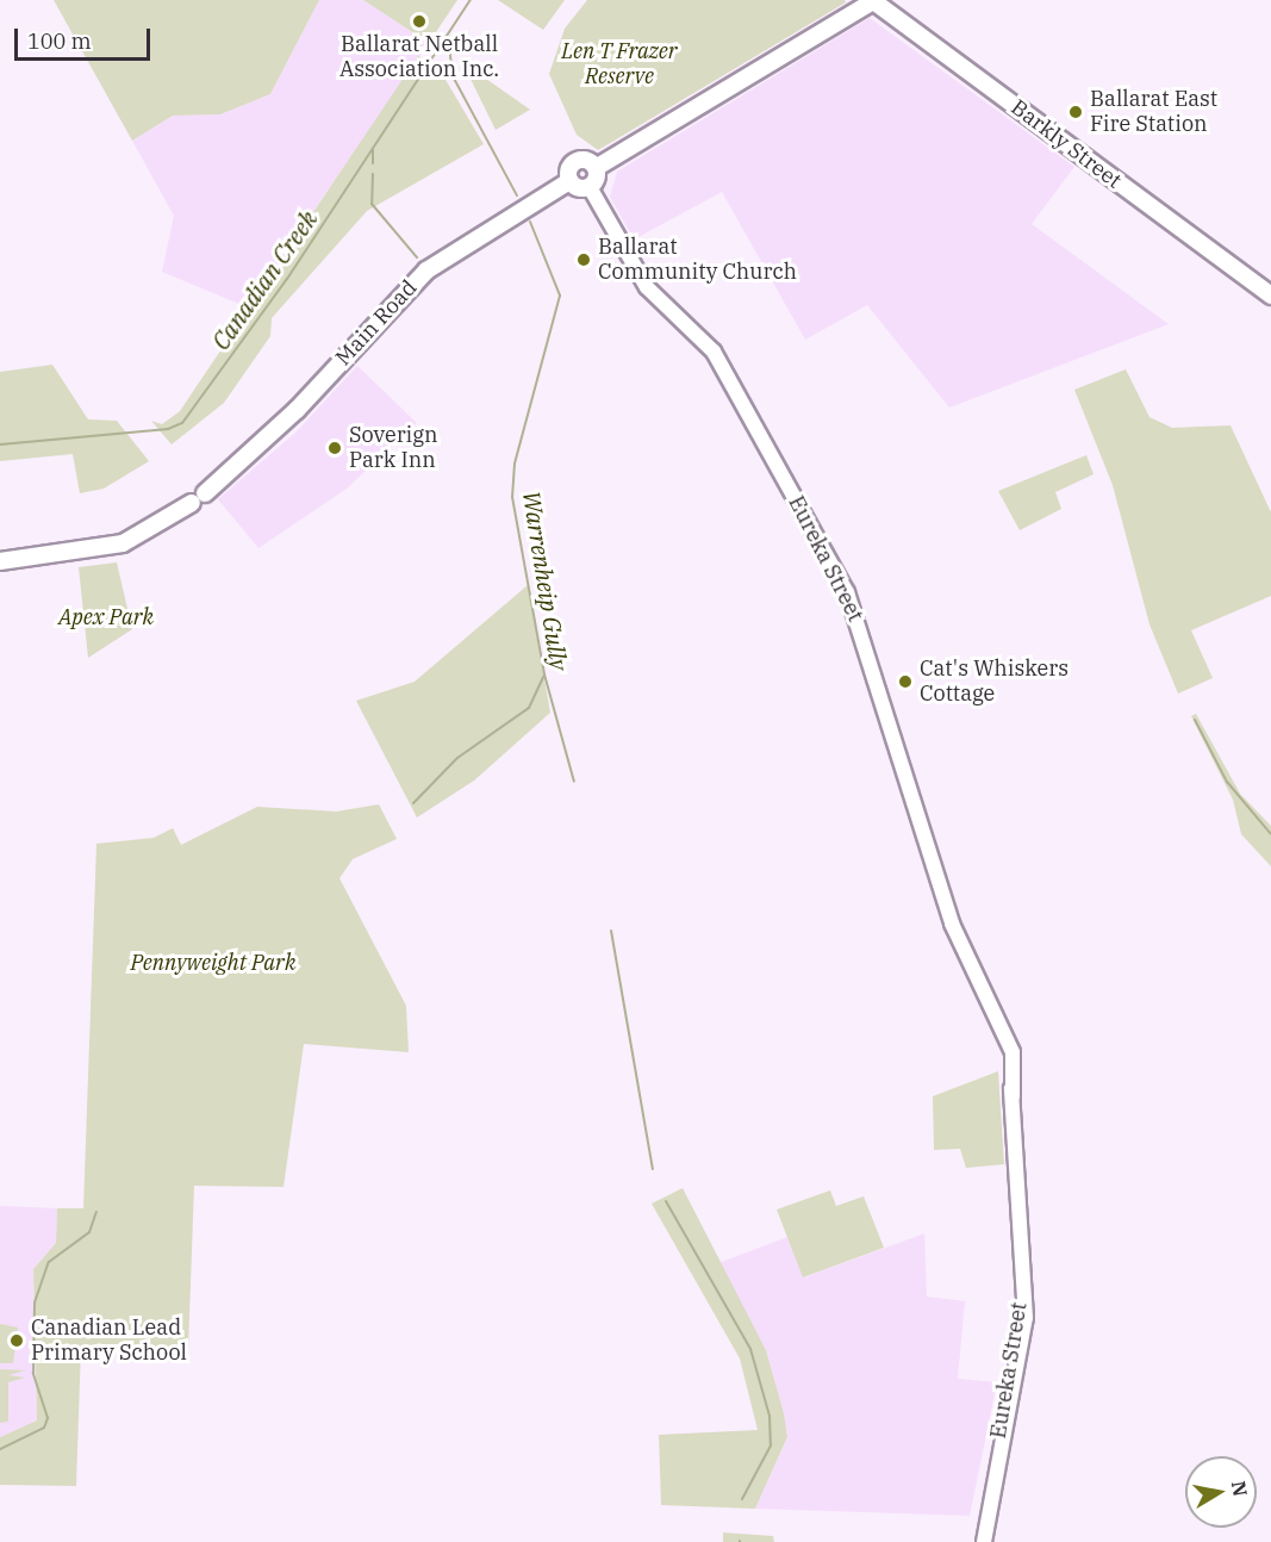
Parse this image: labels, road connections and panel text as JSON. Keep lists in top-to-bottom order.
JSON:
{
  "streets": {
    "main road": ["Barkly Street", "Main Road"],
    "street": ["Eureka Street"]
  },
  "water": ["Canadian Creek", "Warrenheip Gully"],
  "parks": ["Len T Frazer Reserve", "Apex Park", "Pennyweight Park"],
  "places": [
    "Ballarat Netball Association Inc.",
    "Ballarat East Fire Station",
    "Ballarat Community Church",
    "Soverign Park Inn",
    "Cat's Whiskers Cottage",
    "Canadian Lead Primary School"
  ],
  "scale_bar": "100 m",
  "north": "right"
}
